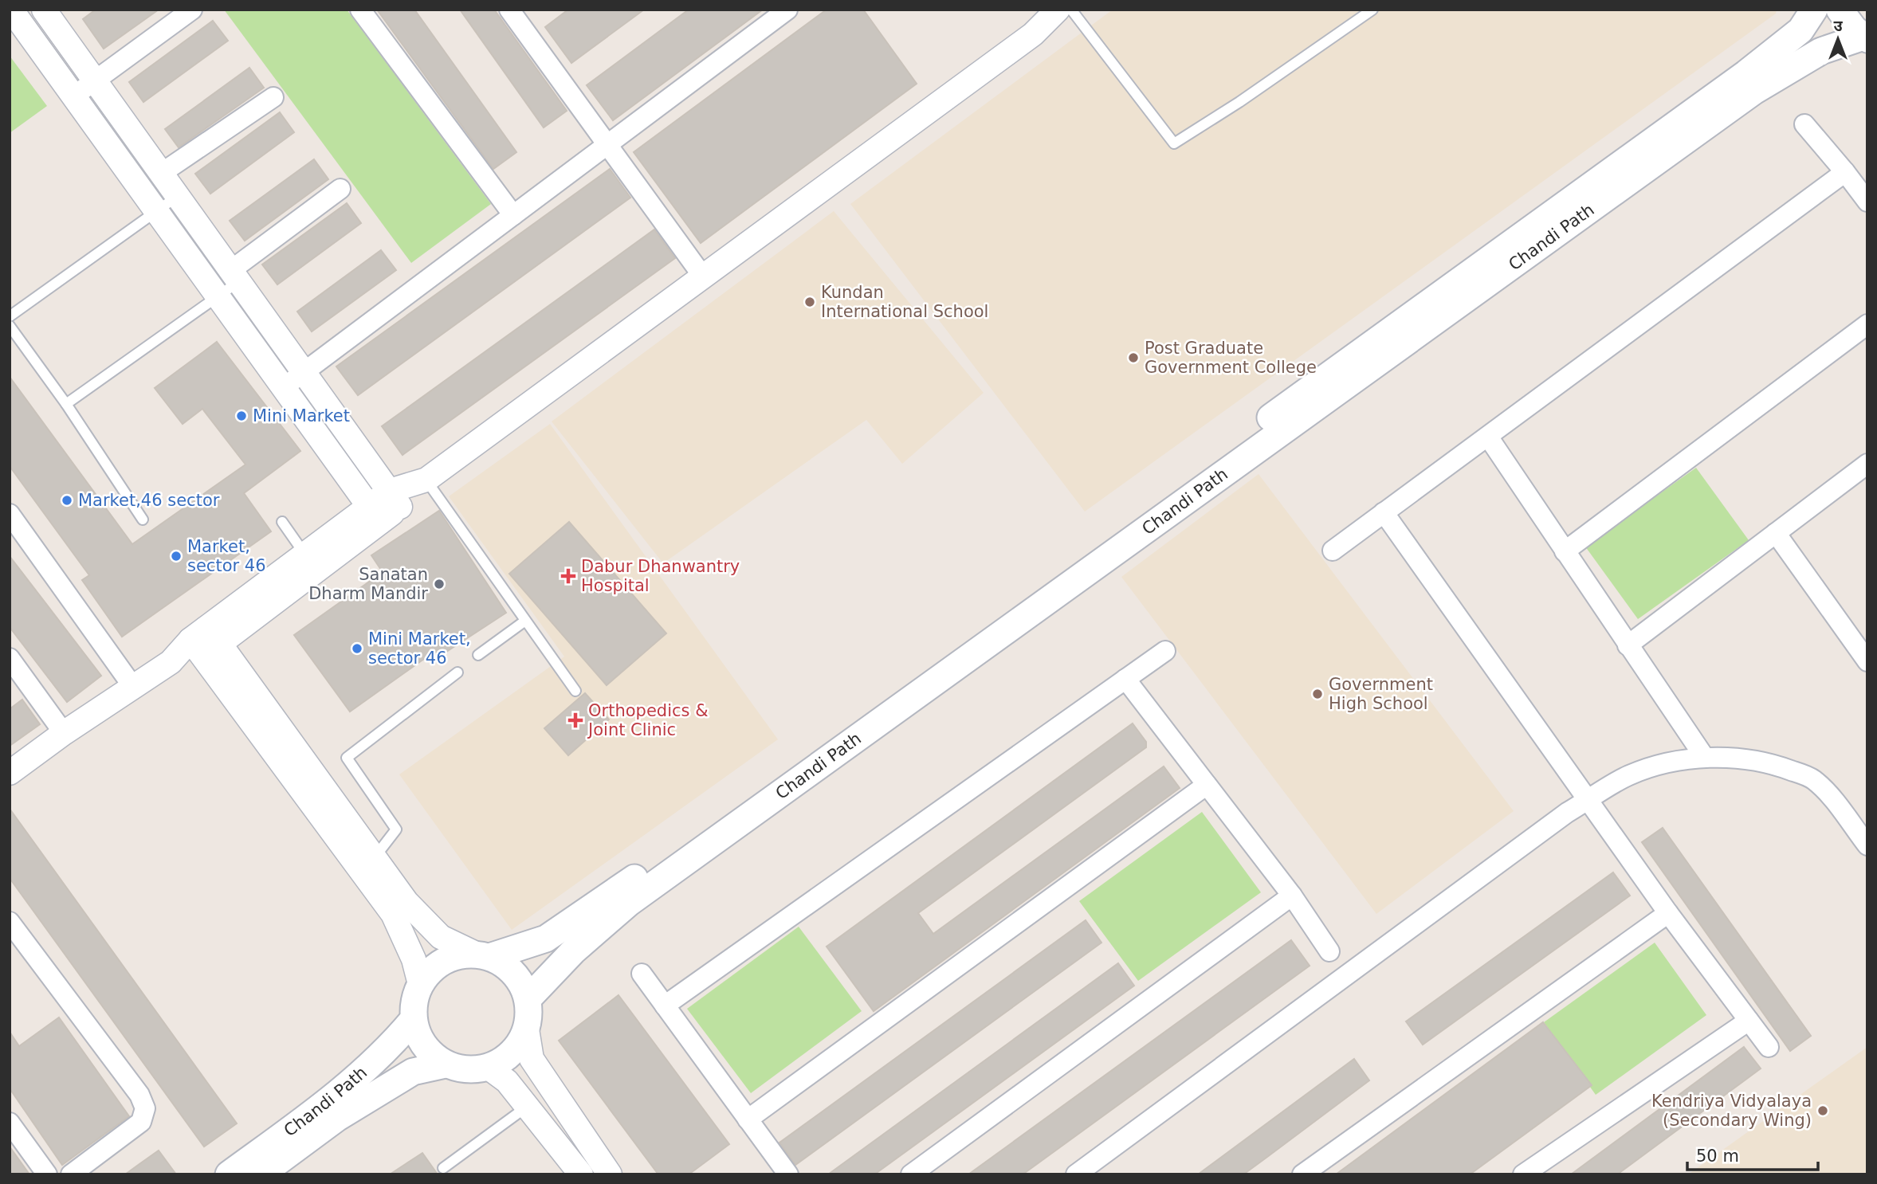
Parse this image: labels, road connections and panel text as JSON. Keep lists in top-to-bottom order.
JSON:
{
  "streets": {
    "main road": ["Chandi Path"]
  },
  "places": {
    "other": [
      "Kundan International School",
      "Post Graduate Government College",
      "Mini Market",
      "Market,46 sector",
      "Market, sector 46",
      "Sanatan Dharm Mandir",
      "Mini Market, sector 46",
      "Government High School",
      "Kendriya Vidyalaya (Secondary Wing)"
    ],
    "health": ["Dabur Dhanwantry Hospital", "Orthopedics & Joint Clinic"]
  },
  "scale_bar": "50 m",
  "north": "top"
}
